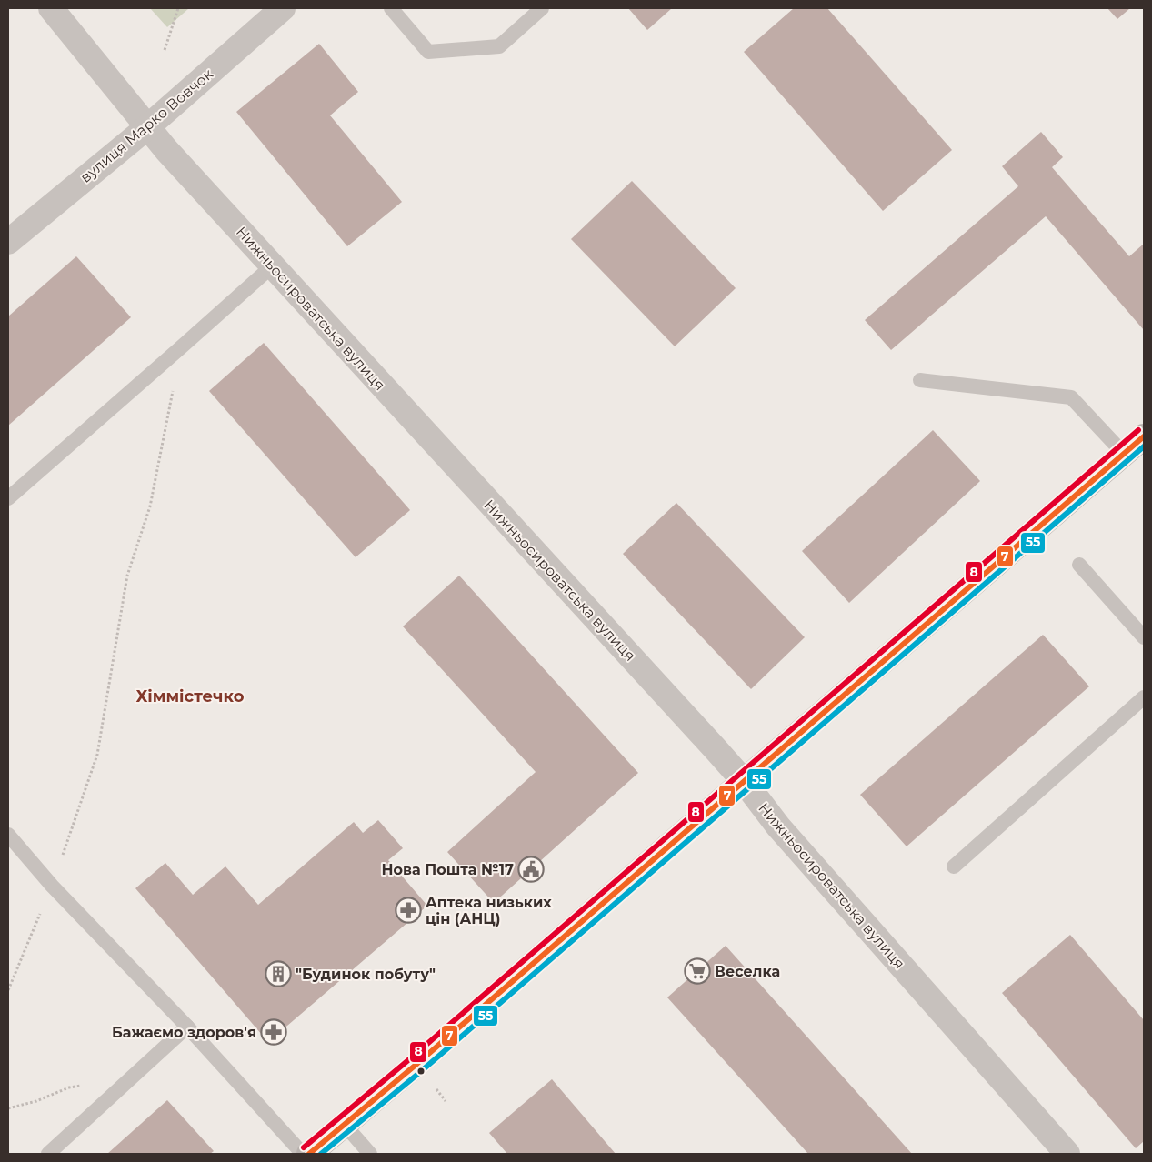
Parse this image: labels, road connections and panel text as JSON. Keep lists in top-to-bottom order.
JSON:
{
  "streets": {
    "street": ["вулиця Марко Вовчок", "Нижньосироватська вулиця"]
  },
  "crossings": [
    ["вулиця Марко Вовчок", "Нижньосироватська вулиця"]
  ],
  "districts": ["Хіммістечко"],
  "places": {
    "public building": ["Нова Пошта №17"],
    "pharmacy": ["Аптека низьких цін (АНЦ)", "Бажаємо здоров'я"],
    "supermarket": ["Веселка"],
    "building": ["\"Будинок побуту\""]
  },
  "lines": ["transit line 8", "transit line 7", "transit line 55"]
}
